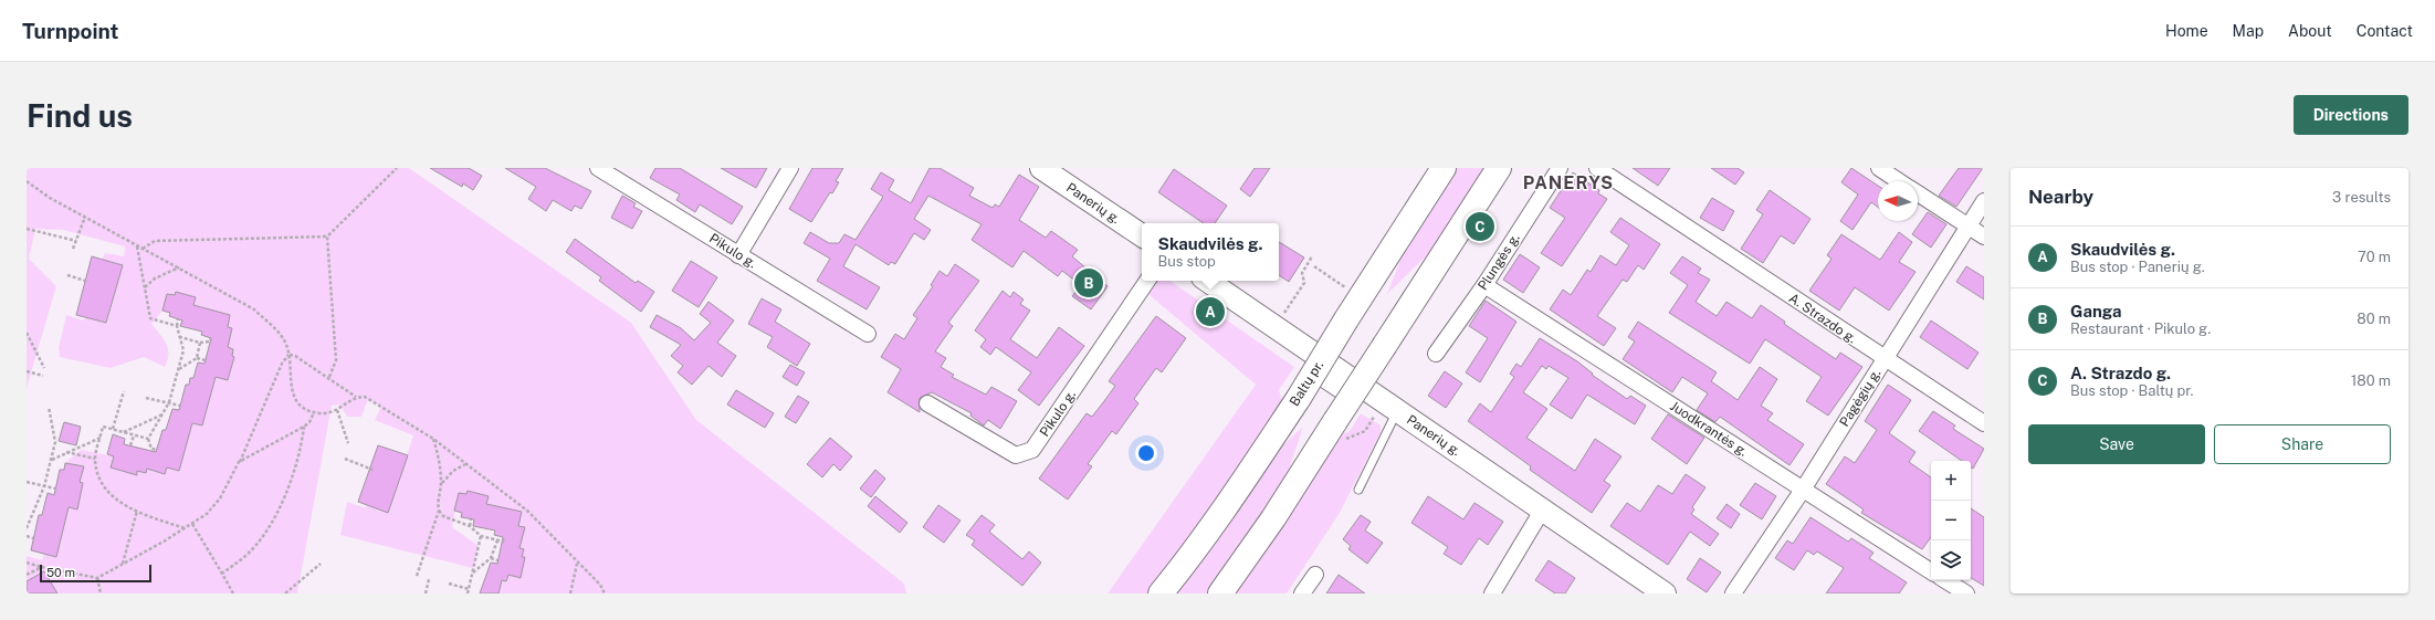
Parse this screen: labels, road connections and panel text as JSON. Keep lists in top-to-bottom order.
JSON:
{
  "streets": {
    "main road": ["Panerių g.", "Baltų pr."],
    "street": [
      "Pikulo g.",
      "Plungės g.",
      "A. Strazdo g.",
      "Pagėgių g.",
      "Juodkrantės g."
    ]
  },
  "crossings": [
    ["Plungės g.", "Juodkrantės g."],
    ["A. Strazdo g.", "Pagėgių g."],
    ["Pagėgių g.", "Juodkrantės g."]
  ],
  "districts": ["PANERYS"],
  "scale_bar": "50 m",
  "north": "left",
  "page": {
    "header": "Turnpoint",
    "nav": [
      "Home",
      "Map",
      "About",
      "Contact"
    ],
    "buttons": [
      "Directions",
      ["Save", "Share"]
    ],
    "title": "Find us",
    "heading": ["Nearby", "3 results"],
    "pins": ["C", "B", "A"],
    "popup": ["Skaudvilės g.", "Bus stop"],
    "list": [
      {
        "mark": "A",
        "name": "Skaudvilės g.",
        "note": "Bus stop · Panerių g.",
        "value": "70 m"
      },
      {
        "mark": "B",
        "name": "Ganga",
        "note": "Restaurant · Pikulo g.",
        "value": "80 m"
      },
      {
        "mark": "C",
        "name": "A. Strazdo g.",
        "note": "Bus stop · Baltų pr.",
        "value": "180 m"
      }
    ],
    "map_buttons": ["+", "−"],
    "scale": "50 m"
  }
}
